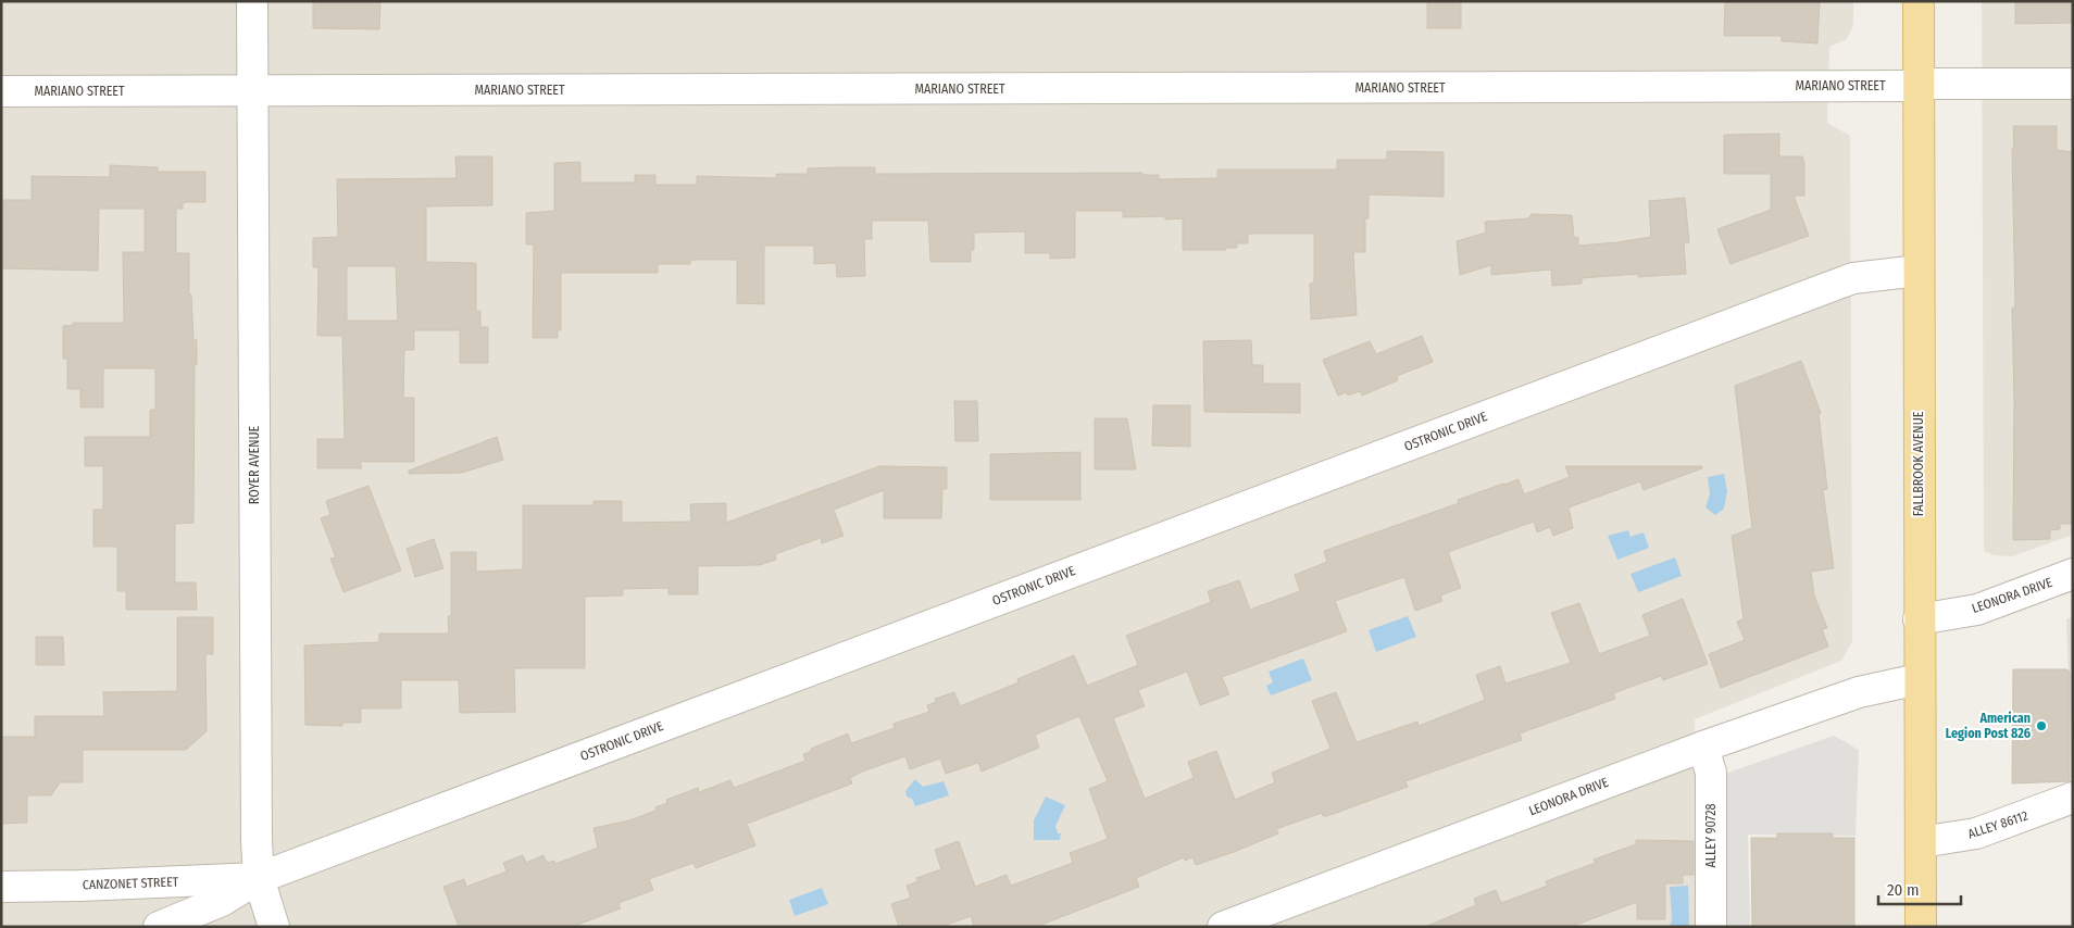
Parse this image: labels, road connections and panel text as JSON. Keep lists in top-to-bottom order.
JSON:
{
  "streets": {
    "main road": ["FALLBROOK AVENUE"],
    "street": [
      "MARIANO STREET",
      "OSTRONIC DRIVE",
      "ROYER AVENUE",
      "LEONORA DRIVE",
      "ALLEY 86112",
      "ALLEY 90728",
      "CANZONET STREET"
    ]
  },
  "crossings": [
    ["MARIANO STREET", "FALLBROOK AVENUE"],
    ["MARIANO STREET", "ROYER AVENUE"],
    ["OSTRONIC DRIVE", "FALLBROOK AVENUE"],
    ["OSTRONIC DRIVE", "ROYER AVENUE"],
    ["OSTRONIC DRIVE", "CANZONET STREET"],
    ["FALLBROOK AVENUE", "LEONORA DRIVE"],
    ["FALLBROOK AVENUE", "ALLEY 86112"],
    ["ROYER AVENUE", "CANZONET STREET"],
    ["LEONORA DRIVE", "ALLEY 90728"]
  ],
  "places": ["American Legion Post 826"],
  "scale_bar": "20 m"
}
